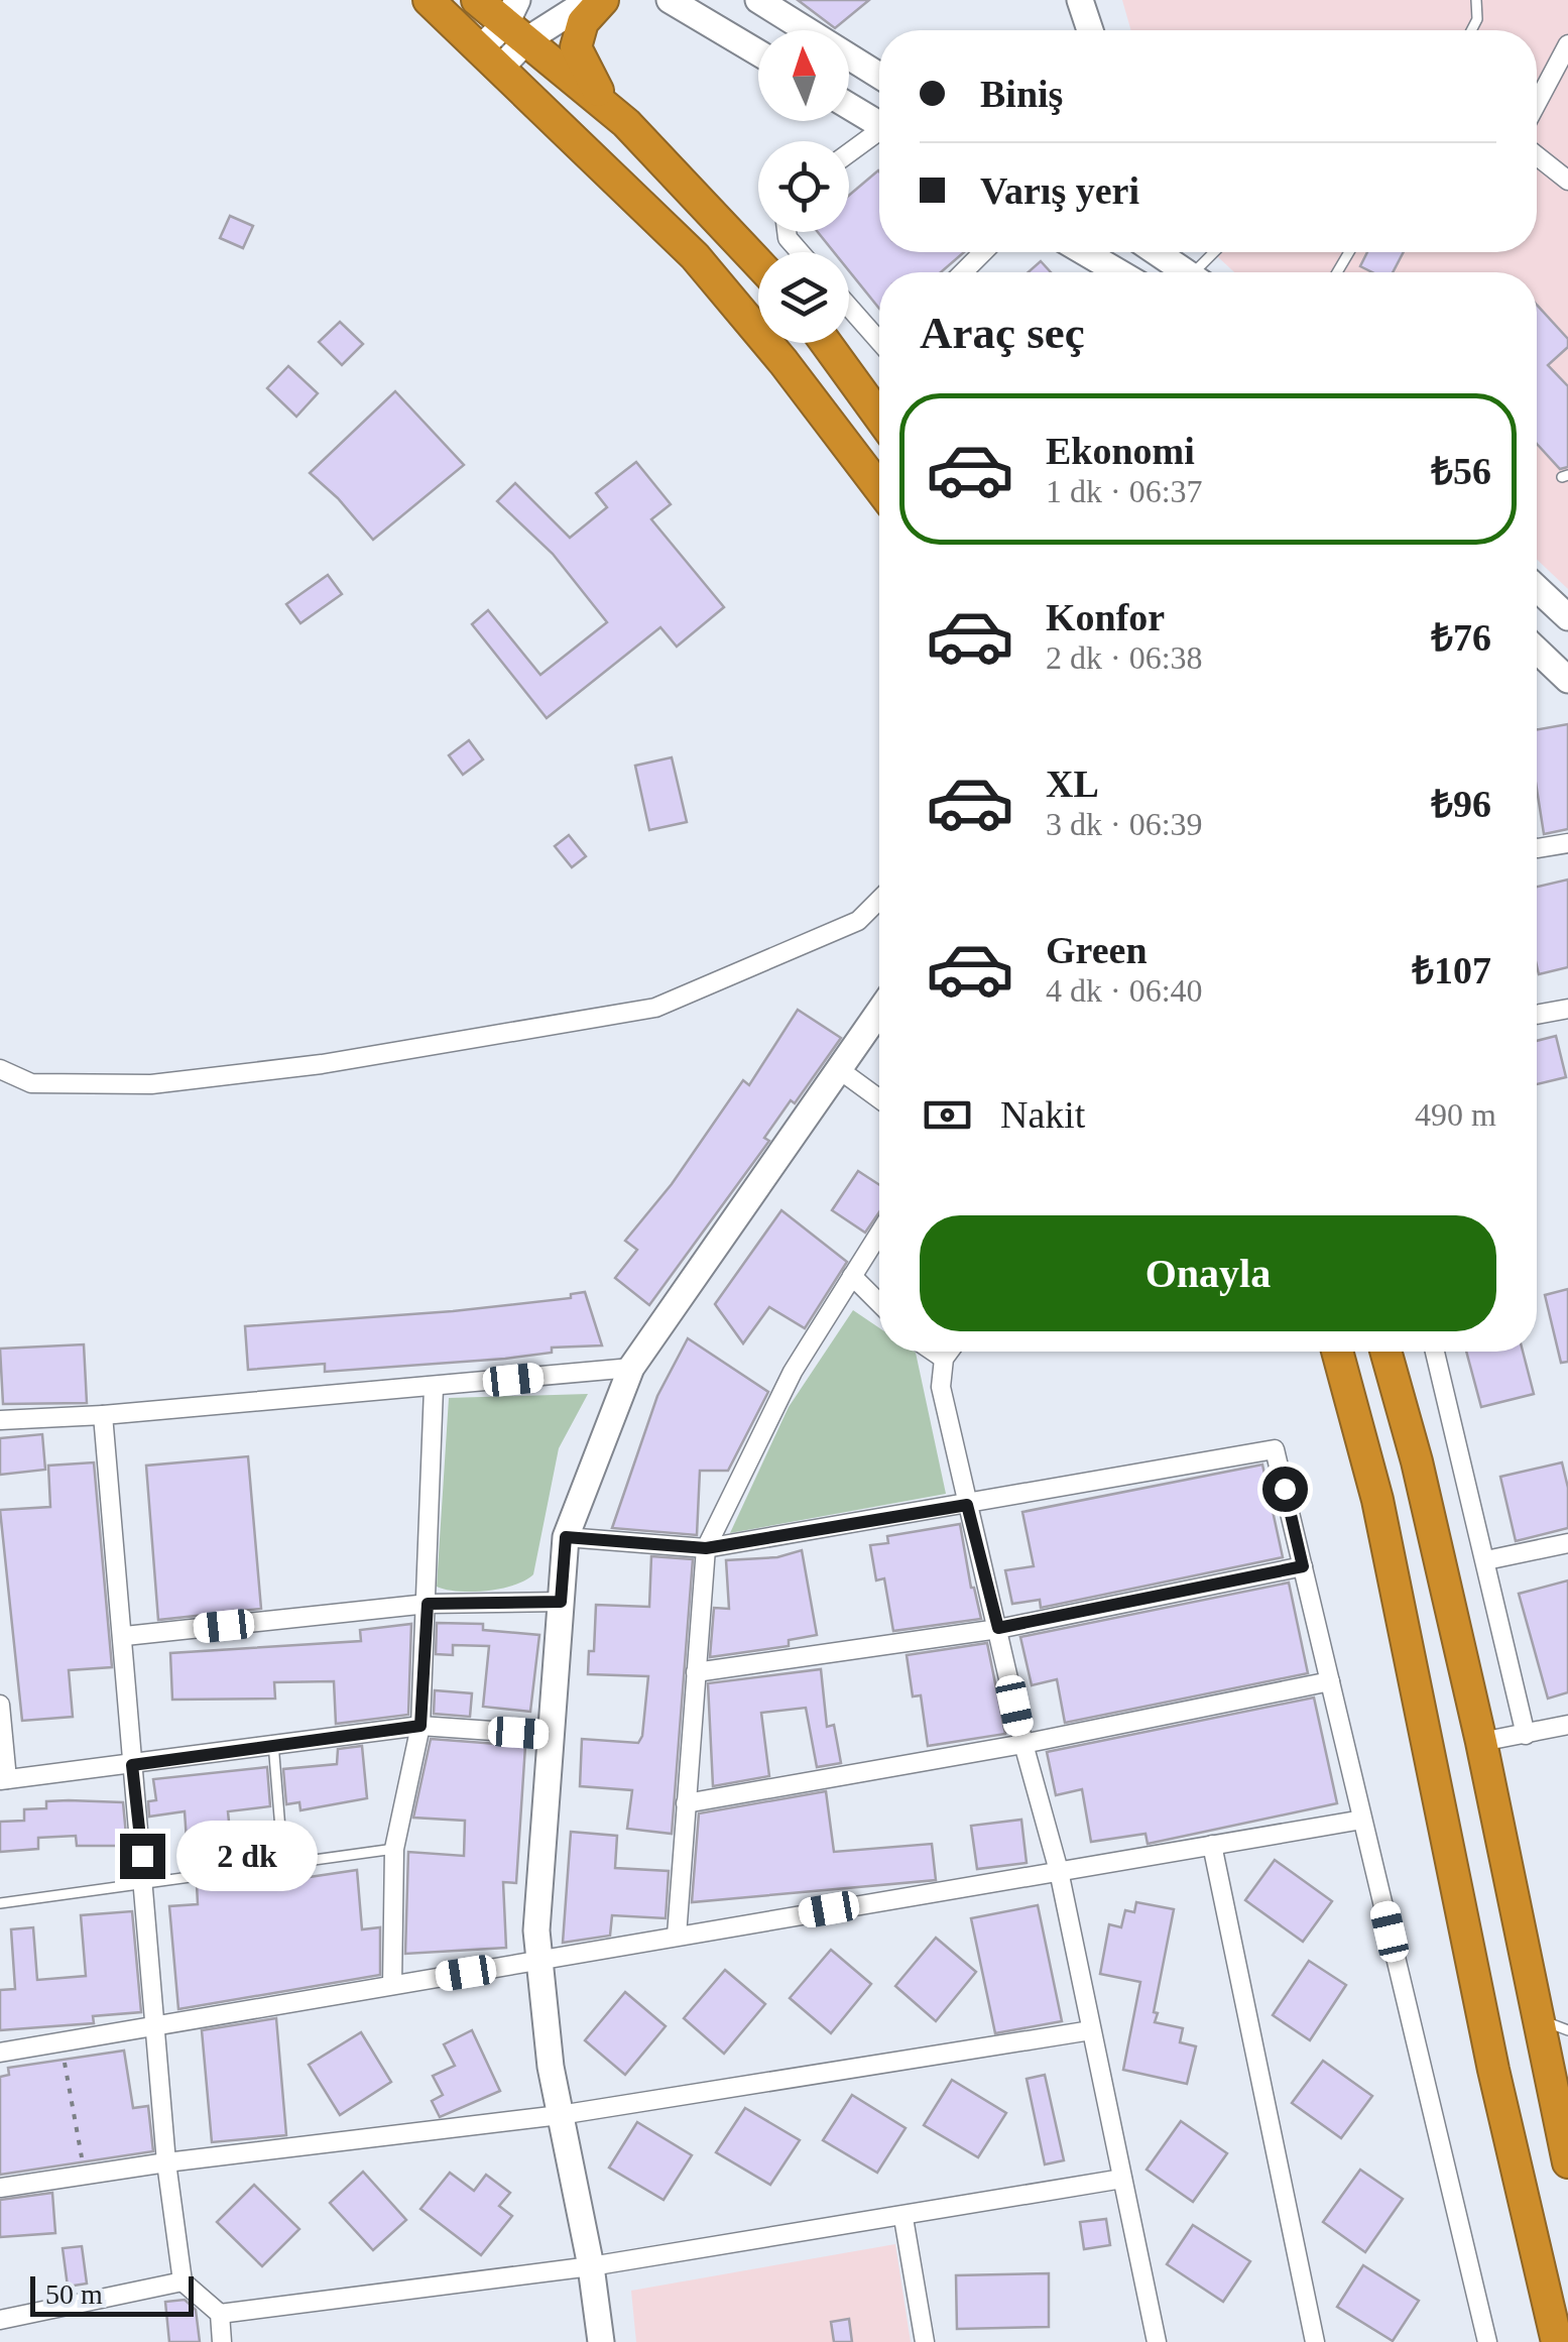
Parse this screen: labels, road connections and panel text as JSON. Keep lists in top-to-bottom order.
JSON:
{
  "scale_bar": "50 m",
  "north": "top",
  "page": {
    "banner": ["Biniş", "Varış yeri"],
    "heading": "Araç seç",
    "list": [
      {
        "name": "Ekonomi",
        "note": "1 dk · 06:37",
        "value": "₺56"
      },
      {
        "name": "Konfor",
        "note": "2 dk · 06:38",
        "value": "₺76"
      },
      {
        "name": "XL",
        "note": "3 dk · 06:39",
        "value": "₺96"
      },
      {
        "name": "Green",
        "note": "4 dk · 06:40",
        "value": "₺107"
      }
    ],
    "pay": ["Nakit", "490 m"],
    "buttons": "Onayla",
    "bubble": "2 dk",
    "scale": "50 m"
  }
}
